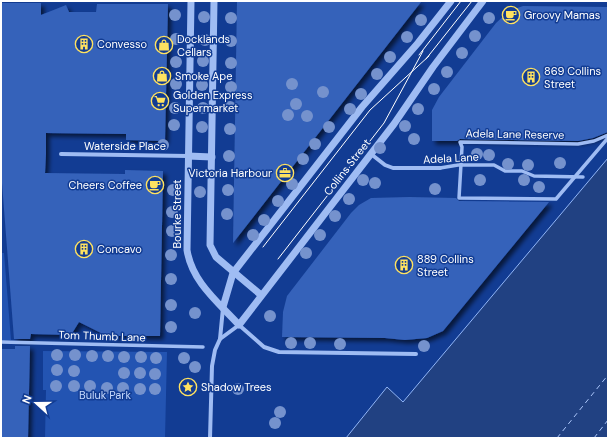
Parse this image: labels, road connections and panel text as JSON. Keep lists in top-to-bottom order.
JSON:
{
  "streets": {
    "street": [
      "Adela Lane Reserve",
      "Waterside Place",
      "Adela Lane",
      "Collins Street",
      "Bourke Street",
      "Tom Thumb Lane"
    ]
  },
  "crossings": [
    ["Adela Lane Reserve", "Adela Lane"],
    ["Waterside Place", "Bourke Street"],
    ["Adela Lane", "Collins Street"],
    ["Collins Street", "Bourke Street"]
  ],
  "parks": ["Buluk Park"],
  "places": {
    "cafe": ["Groovy Mamas", "Cheers Coffee"],
    "building": [
      "Convesso",
      "869 Collins Street",
      "Concavo",
      "889 Collins Street"
    ],
    "shop": ["Docklands Cellars", "Smoke Ape"],
    "supermarket": ["Golden Express Supermarket"],
    "office": ["Victoria Harbour"],
    "place": ["Shadow Trees"]
  },
  "north": "left"
}
